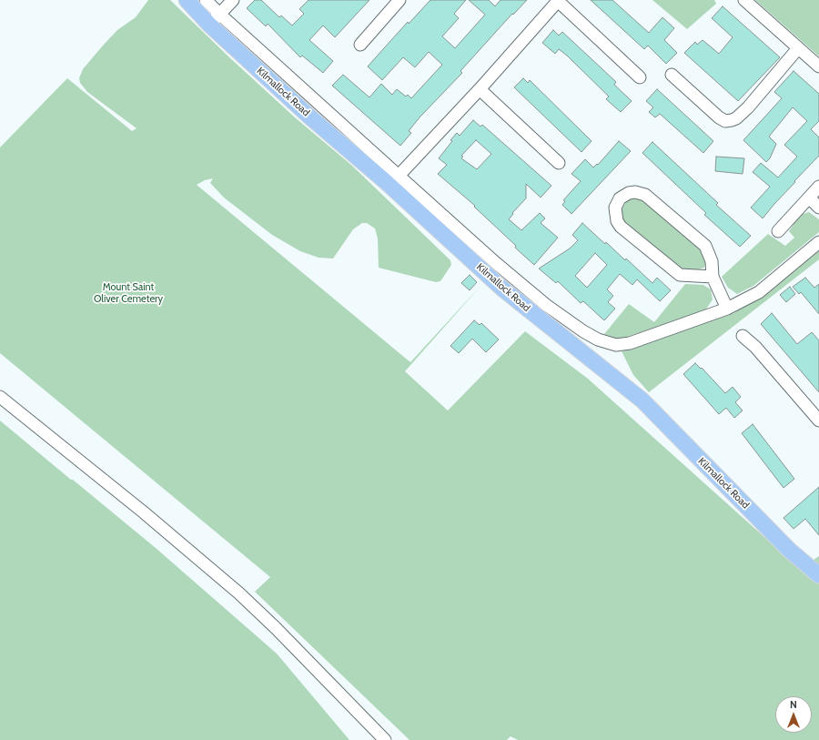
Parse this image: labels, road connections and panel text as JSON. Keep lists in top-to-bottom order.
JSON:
{
  "streets": {
    "main road": ["Kilmallock Road"]
  },
  "parks": ["Mount Saint Oliver Cemetery"],
  "north": "top"
}
